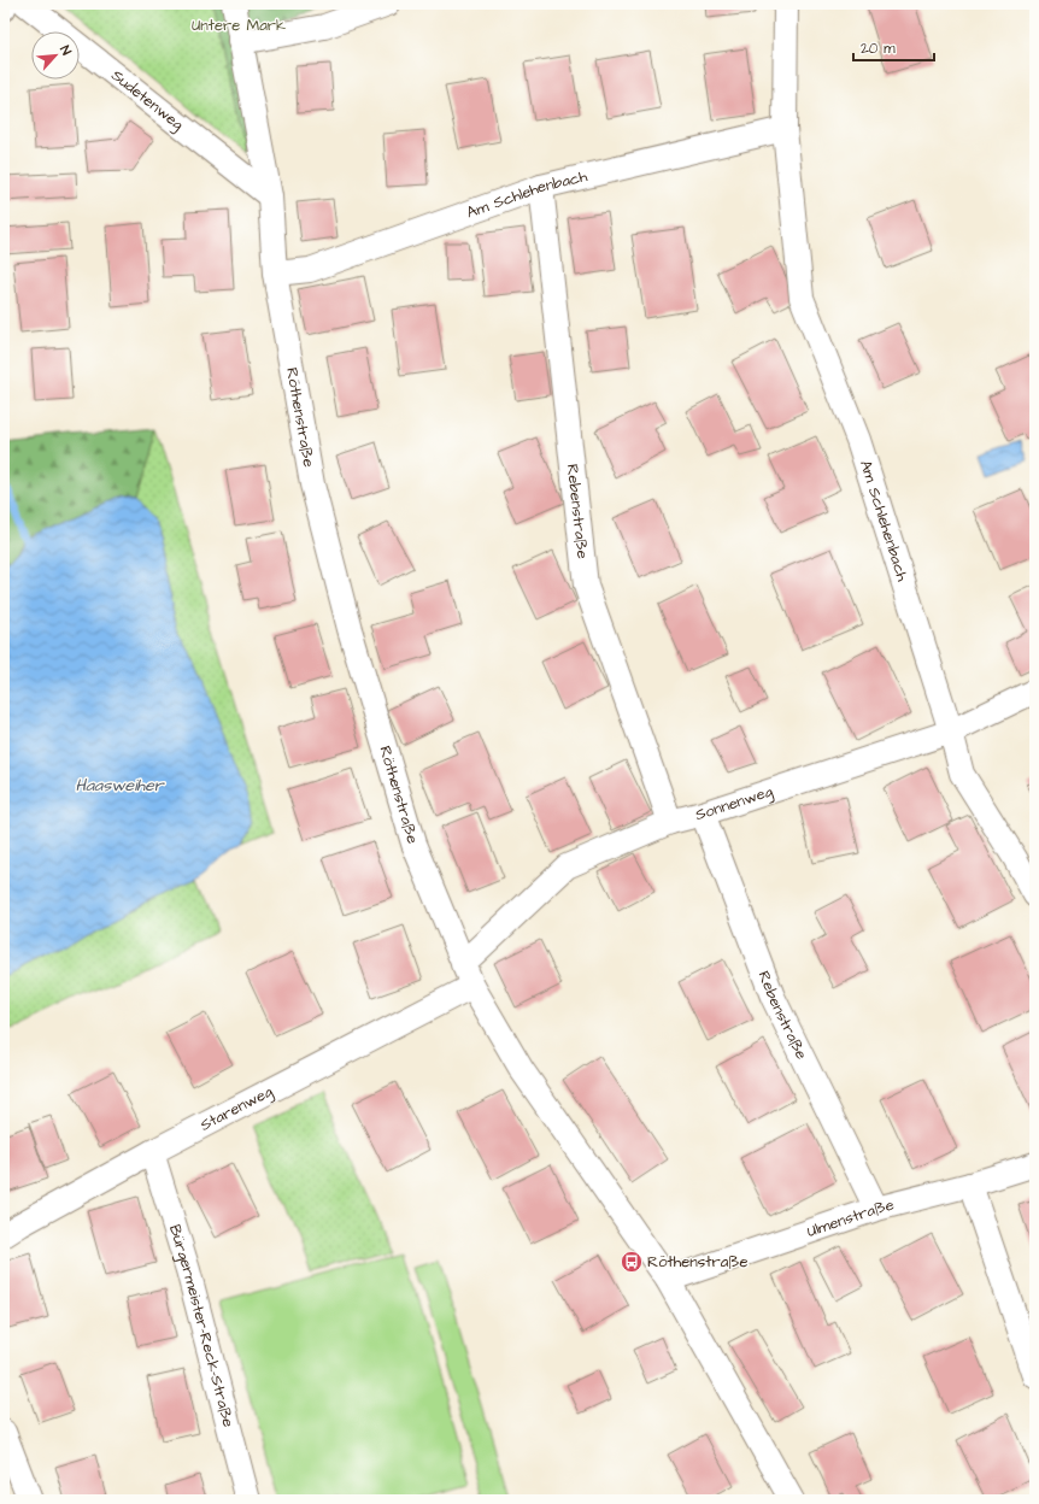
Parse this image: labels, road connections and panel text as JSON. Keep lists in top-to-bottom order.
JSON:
{
  "streets": {
    "street": [
      "Sudetenweg",
      "Am Schlehenbach",
      "Röthenstraße",
      "Rebenstraße",
      "Sonnenweg",
      "Starenweg",
      "Ulmenstraße",
      "Bürgermeister-Reck-Straße"
    ]
  },
  "crossings": [
    ["Sudetenweg", "Röthenstraße"],
    ["Am Schlehenbach", "Röthenstraße"],
    ["Am Schlehenbach", "Rebenstraße"],
    ["Am Schlehenbach", "Sonnenweg"],
    ["Röthenstraße", "Sonnenweg"],
    ["Röthenstraße", "Starenweg"],
    ["Röthenstraße", "Ulmenstraße"],
    ["Rebenstraße", "Sonnenweg"],
    ["Rebenstraße", "Ulmenstraße"],
    ["Starenweg", "Bürgermeister-Reck-Straße"]
  ],
  "water": ["Haasweiher"],
  "parks": ["Untere Mark"],
  "places": {
    "bus stop": ["Röthenstraße"]
  },
  "scale_bar": "20 m",
  "north": "top right"
}
